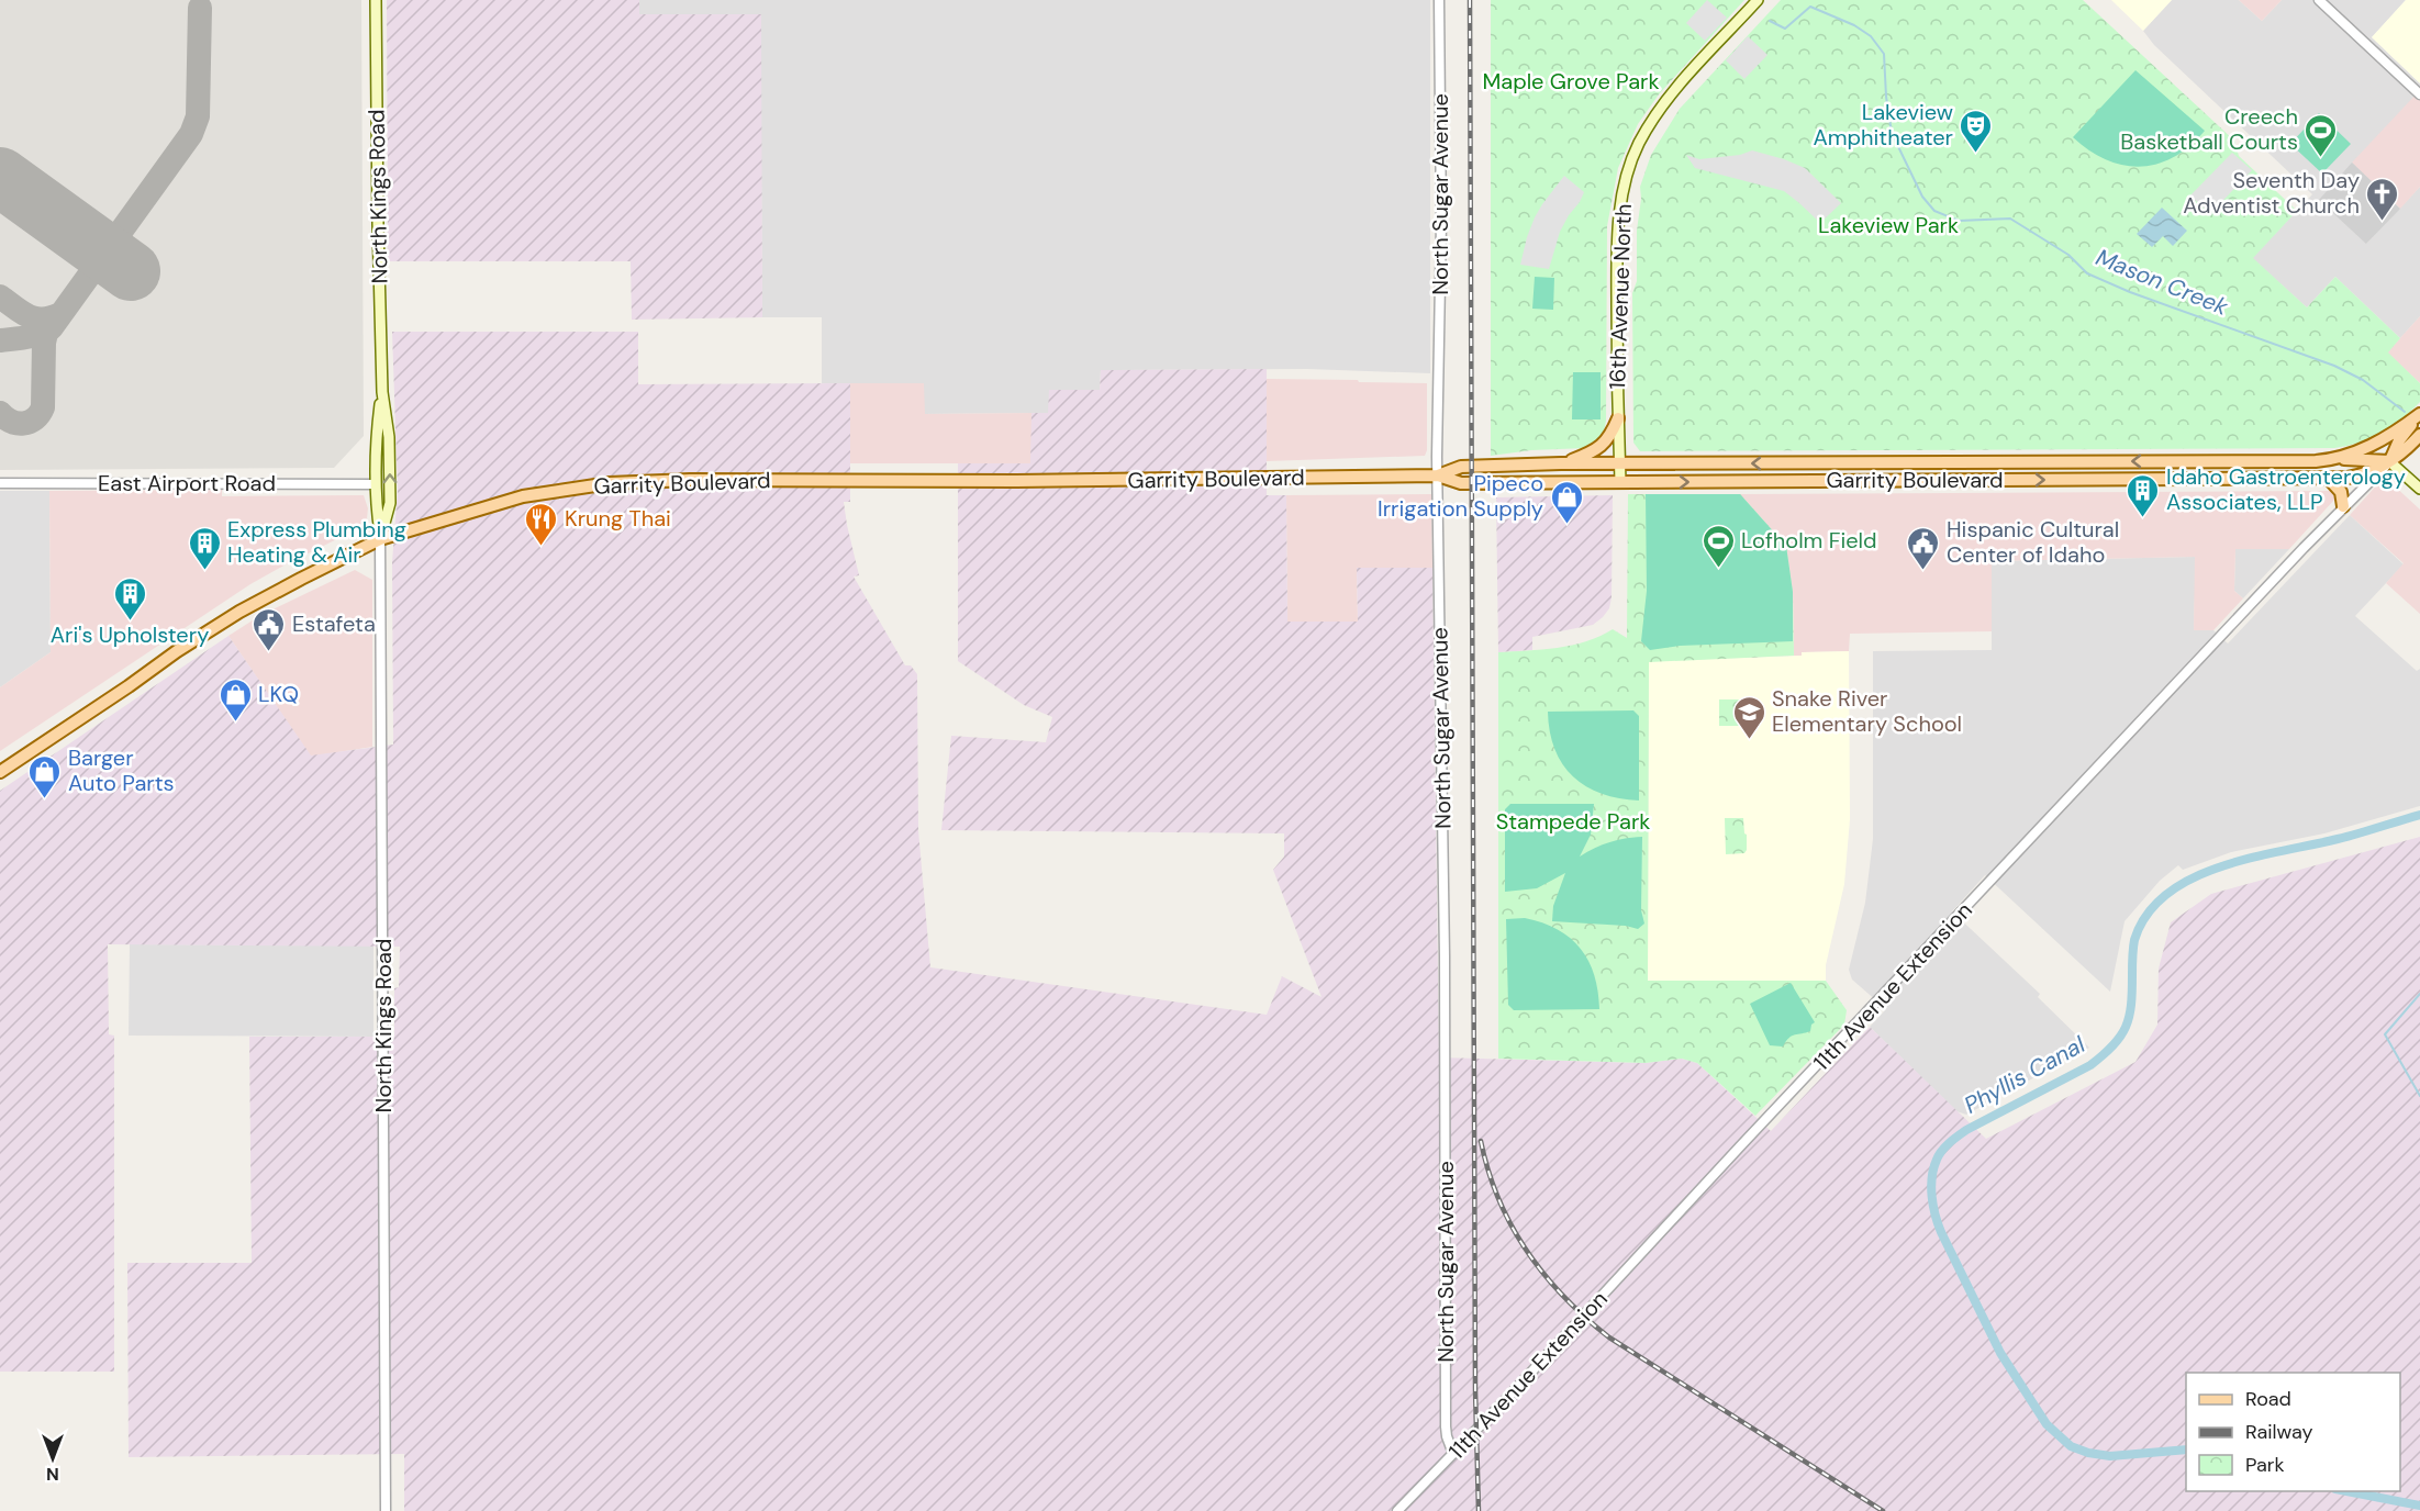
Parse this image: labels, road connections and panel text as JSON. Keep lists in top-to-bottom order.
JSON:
{
  "streets": {
    "main road": ["North Kings Road", "16th Avenue North", "Garrity Boulevard"],
    "street": ["North Sugar Avenue", "East Airport Road", "11th Avenue Extension"]
  },
  "crossings": [
    ["North Sugar Avenue", "Garrity Boulevard"],
    ["North Sugar Avenue", "11th Avenue Extension"],
    ["North Kings Road", "Garrity Boulevard"],
    ["North Kings Road", "East Airport Road"],
    ["16th Avenue North", "Garrity Boulevard"],
    ["Garrity Boulevard", "11th Avenue Extension"]
  ],
  "water": ["Mason Creek", "Phyllis Canal"],
  "parks": ["Maple Grove Park", "Lakeview Park", "Stampede Park"],
  "places": {
    "theatre": ["Lakeview Amphitheater"],
    "sports": ["Creech Basketball Courts", "Lofholm Field"],
    "church": ["Seventh Day Adventist Church"],
    "building": ["Idaho Gastroenterology Associates, LLP", "Express Plumbing Heating & Air", "Ari's Upholstery"],
    "shop": ["Pipeco Irrigation Supply", "LKQ", "Barger Auto Parts"],
    "restaurant": ["Krung Thai"],
    "public building": ["Hispanic Cultural Center of Idaho", "Estafeta"],
    "school or university": ["Snake River Elementary School"]
  },
  "legend": ["Road", "Railway", "Park"],
  "north": "bottom"
}
